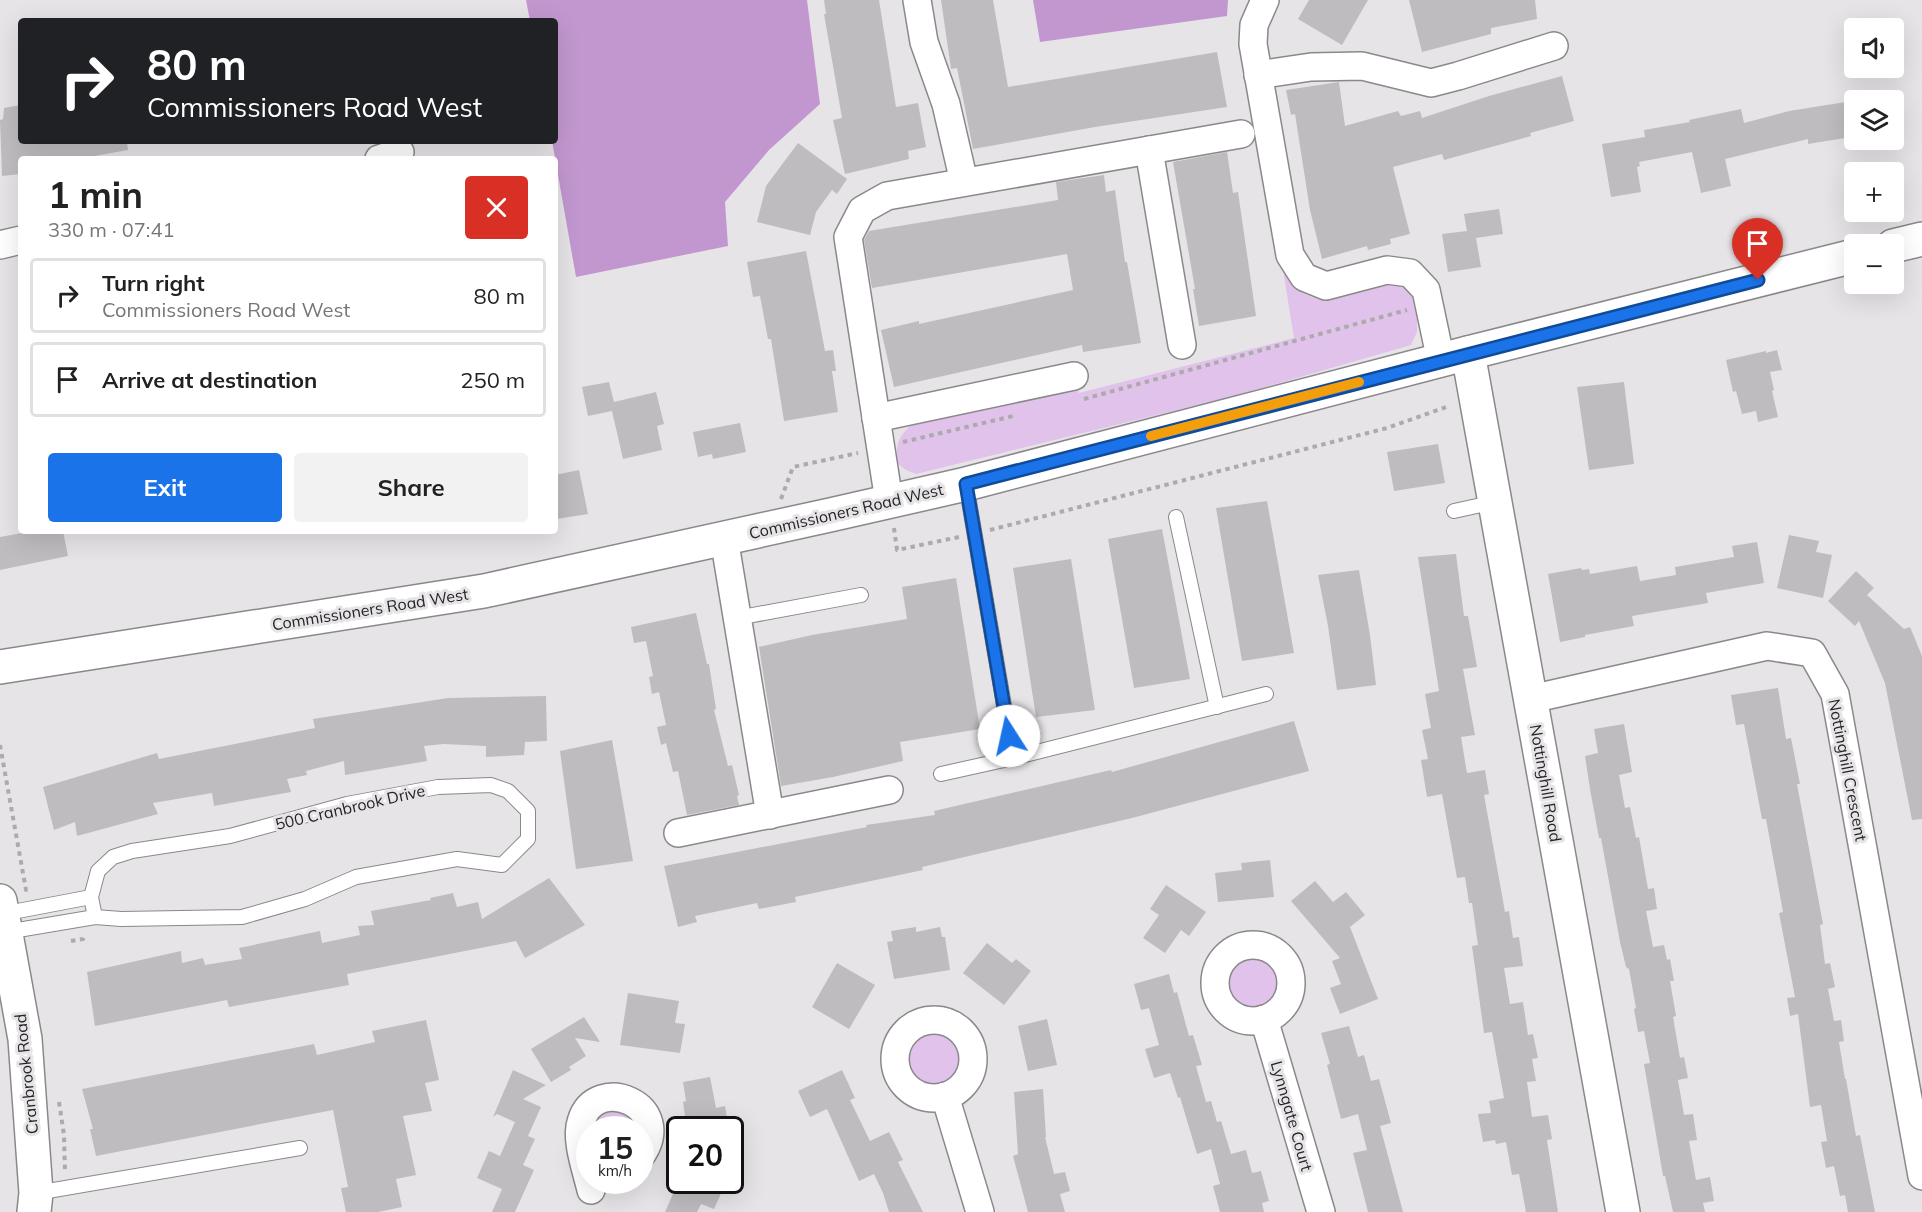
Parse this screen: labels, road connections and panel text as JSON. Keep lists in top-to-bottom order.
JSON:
{
  "streets": {
    "main road": ["Commissioners Road West", "Nottinghill Road", "Cranbrook Road"],
    "street": ["Nottinghill Crescent", "Lynngate Court"],
    "lane": ["500 Cranbrook Drive"]
  },
  "crossings": [
    ["Commissioners Road West", "Nottinghill Road"],
    ["Nottinghill Crescent", "Nottinghill Road"],
    ["500 Cranbrook Drive", "Cranbrook Road"]
  ],
  "page": {
    "map_buttons": ["+", "−"],
    "turn": ["80 m", "Commissioners Road West"],
    "heading": ["1 min", "330 m · 07:41"],
    "list": [
      {
        "name": "Turn right",
        "note": "Commissioners Road West",
        "value": "80 m"
      },
      {
        "name": "Arrive at destination",
        "value": "250 m"
      }
    ],
    "buttons": ["Exit", "Share"],
    "speed": "15 km/h",
    "limit": "20"
  }
}
